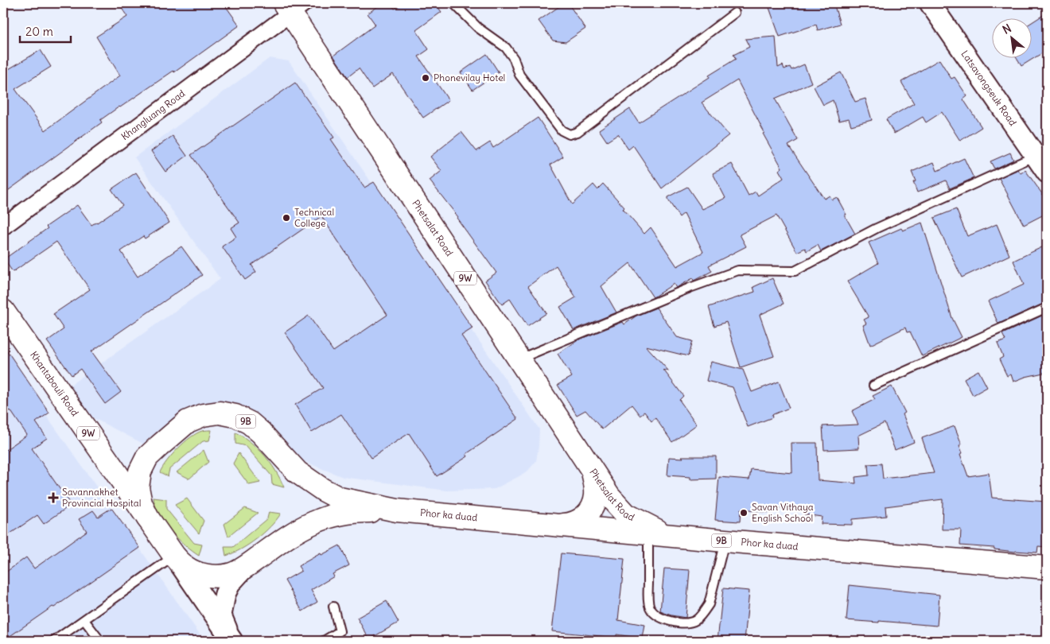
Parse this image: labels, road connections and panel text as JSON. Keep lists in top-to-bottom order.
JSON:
{
  "streets": {
    "main road": [
      "Phetsalat Road",
      "9W",
      "Khantabouli Road",
      "9B",
      "Phor ka duad"
    ],
    "street": ["Latsavongseuk Road", "Khangluang Road"]
  },
  "crossings": [
    ["Khangluang Road", "Phetsalat Road"],
    ["Phetsalat Road", "Phor ka duad"],
    ["Khantabouli Road", "9B"],
    ["9B", "Phor ka duad"]
  ],
  "places": {
    "other": ["Phonevilay Hotel", "Technical College", "Savan Vithaya English School"],
    "health": ["Savannakhet Provincial Hospital"]
  },
  "scale_bar": "20 m",
  "north": "top left"
}
